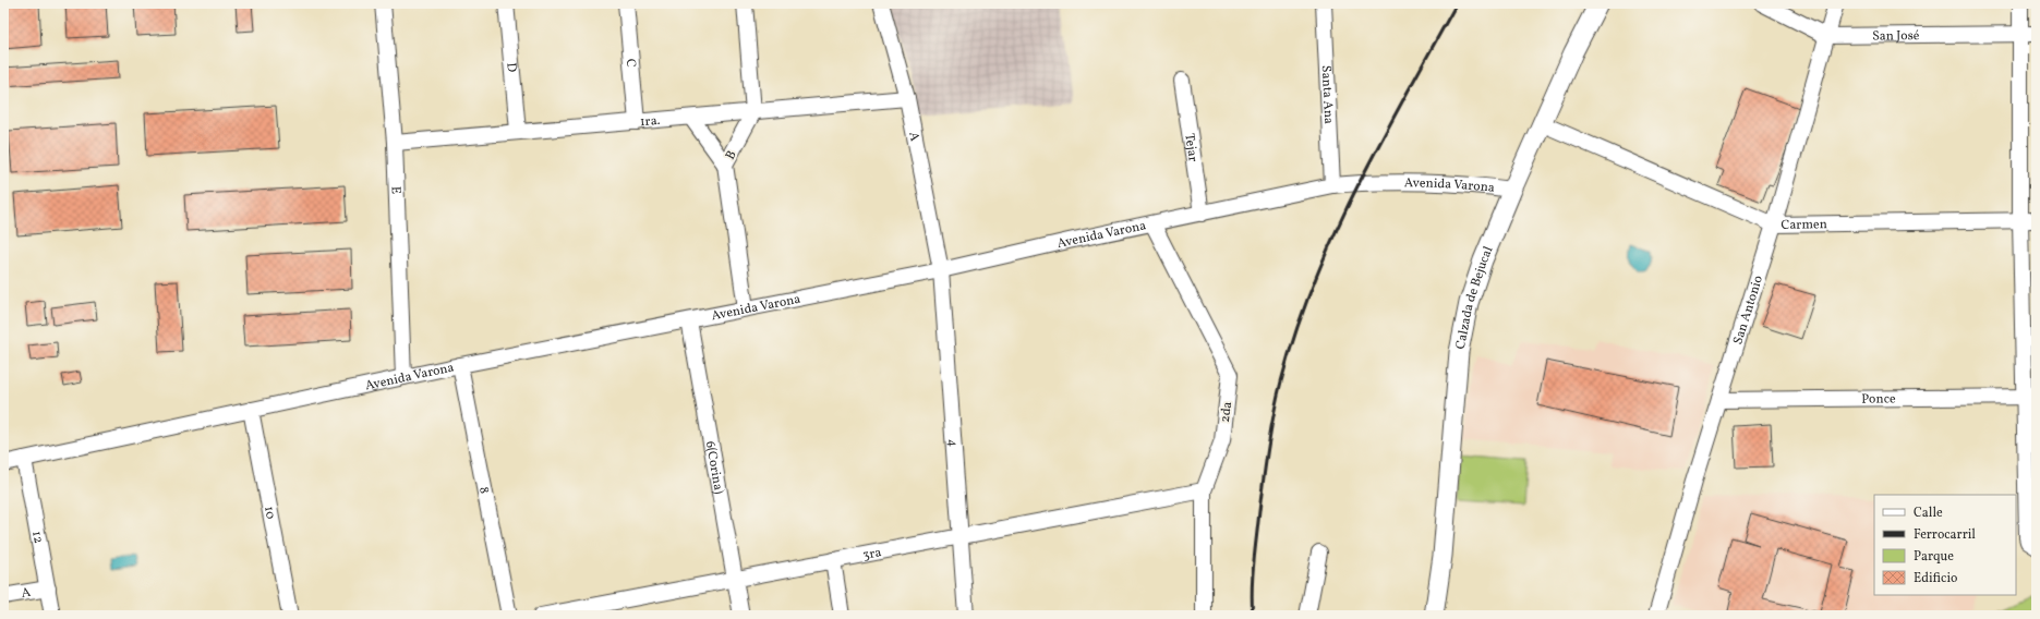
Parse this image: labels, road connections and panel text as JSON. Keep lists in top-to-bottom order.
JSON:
{
  "streets": {
    "main road": ["Calzada de Bejucal"],
    "street": [
      "San José",
      "C",
      "D",
      "Santa Ana",
      "1ra.",
      "A",
      "Tejar",
      "B",
      "Avenida Varona",
      "E",
      "Carmen",
      "San Antonio",
      "Ponce",
      "2da",
      "4",
      "6(Corina)",
      "8",
      "10",
      "12",
      "3ra"
    ]
  },
  "crossings": [
    ["San José", "San Antonio"],
    ["C", "1ra."],
    ["D", "1ra."],
    ["Santa Ana", "Avenida Varona"],
    ["1ra.", "A"],
    ["1ra.", "B"],
    ["1ra.", "E"],
    ["A", "Avenida Varona"],
    ["A", "4"],
    ["A", "12"],
    ["Tejar", "Avenida Varona"],
    ["B", "Avenida Varona"],
    ["Avenida Varona", "E"],
    ["Avenida Varona", "Calzada de Bejucal"],
    ["Avenida Varona", "2da"],
    ["Avenida Varona", "4"],
    ["Avenida Varona", "6(Corina)"],
    ["Avenida Varona", "8"],
    ["Avenida Varona", "10"],
    ["Avenida Varona", "12"],
    ["Carmen", "Calzada de Bejucal"],
    ["Carmen", "San Antonio"],
    ["San Antonio", "Ponce"],
    ["2da", "3ra"],
    ["4", "3ra"],
    ["6(Corina)", "3ra"]
  ],
  "legend": [
    "Calle",
    "Ferrocarril",
    "Parque",
    "Edificio"
  ]
}
